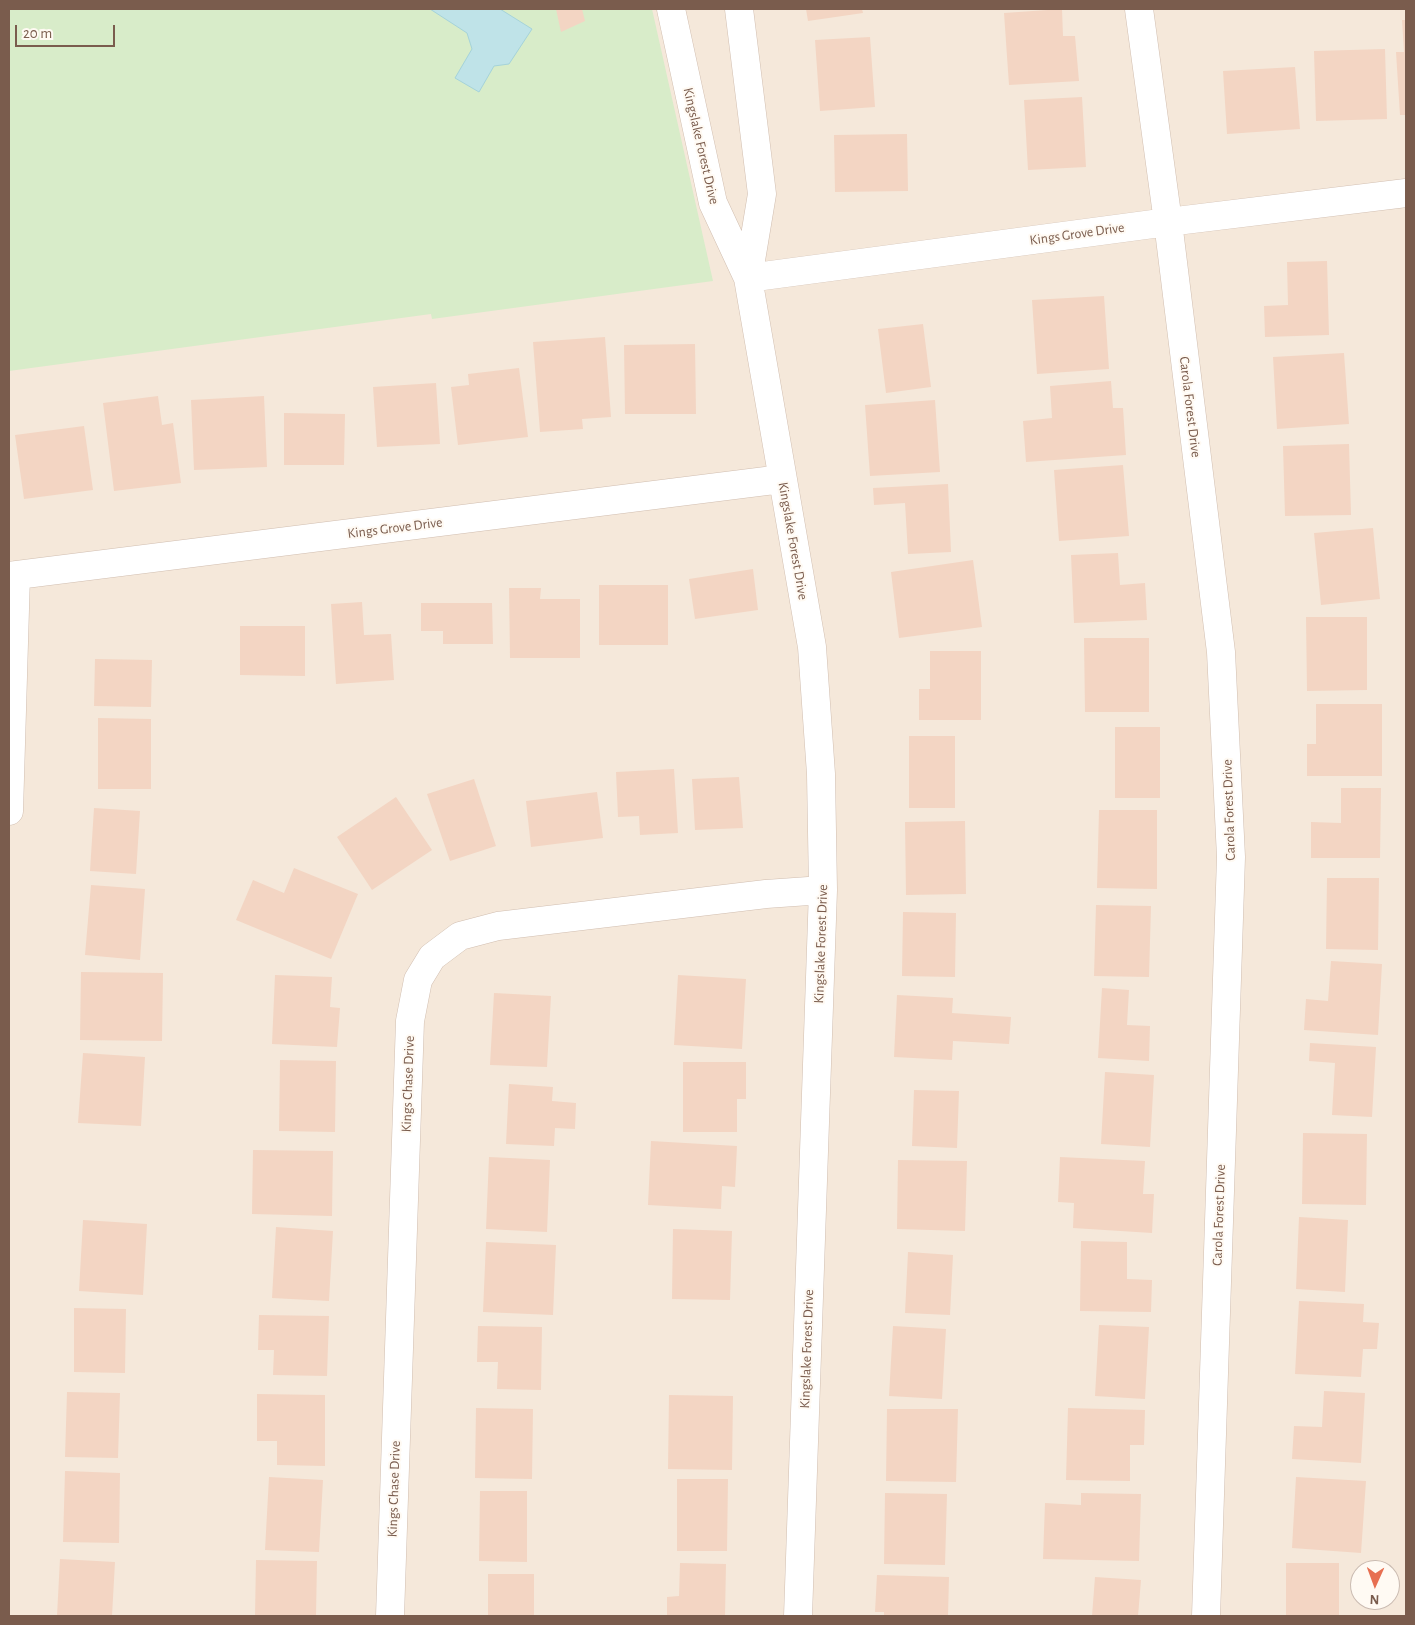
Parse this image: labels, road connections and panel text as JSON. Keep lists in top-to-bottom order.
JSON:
{
  "streets": {
    "street": [
      "Kingslake Forest Drive",
      "Kings Grove Drive",
      "Carola Forest Drive",
      "Kings Chase Drive"
    ]
  },
  "crossings": [
    ["Kingslake Forest Drive", "Kings Grove Drive"],
    ["Kingslake Forest Drive", "Kings Chase Drive"],
    ["Kings Grove Drive", "Carola Forest Drive"]
  ],
  "scale_bar": "20 m",
  "north": "bottom"
}
